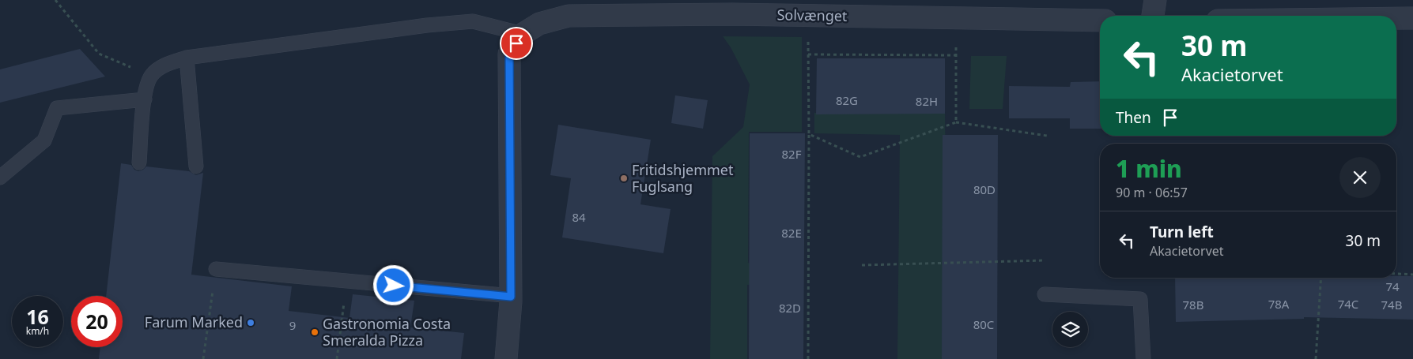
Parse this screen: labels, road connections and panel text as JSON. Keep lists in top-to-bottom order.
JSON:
{
  "streets": {
    "street": ["Solvænget"]
  },
  "places": ["Fritidshjemmet Fuglsang", "Farum Marked", "Gastronomia Costa Smeralda Pizza"],
  "house_numbers": [
    "82G",
    "82H",
    "82F",
    "80D",
    "84",
    "82E",
    "74",
    "78A",
    "74C",
    "78B",
    "74B",
    "82D",
    "80C",
    "9"
  ],
  "page": {
    "turn": ["30 m", "Akacietorvet"],
    "then": "Then",
    "heading": ["1 min", "90 m · 06:57"],
    "list": [
      {
        "name": "Turn left",
        "note": "Akacietorvet",
        "value": "30 m"
      }
    ],
    "speed": "16 km/h",
    "limit": "20"
  }
}
